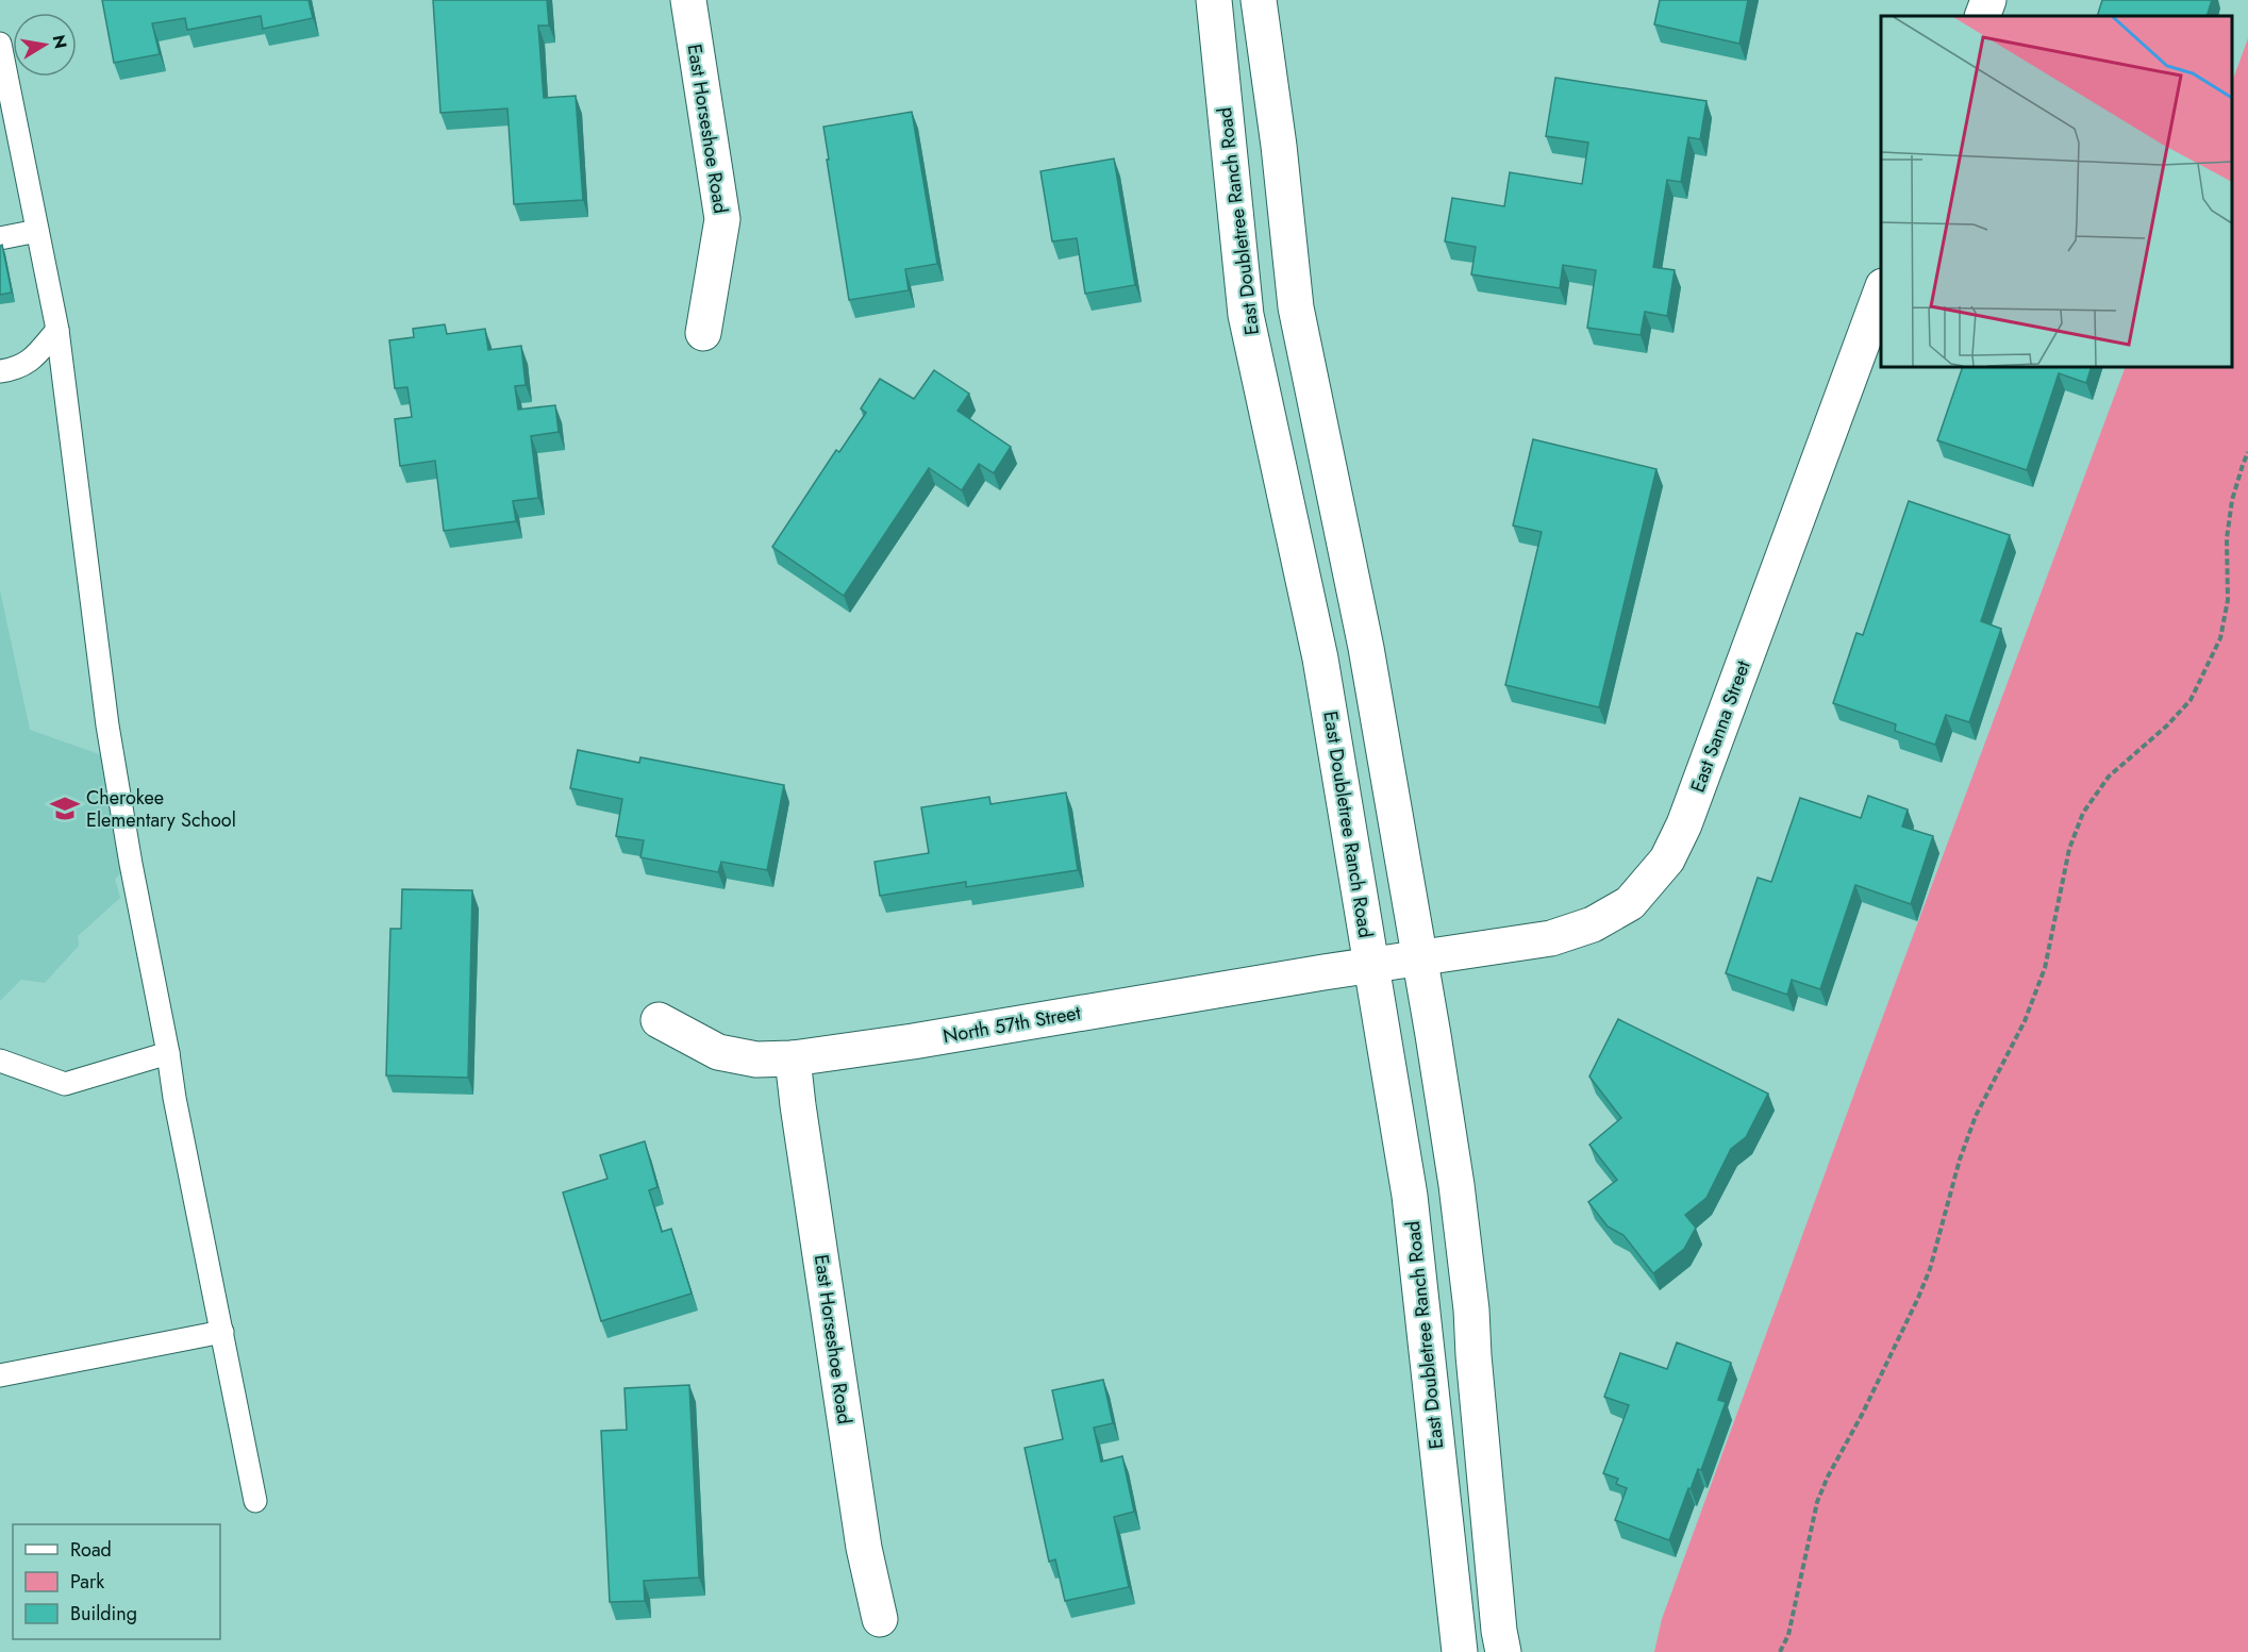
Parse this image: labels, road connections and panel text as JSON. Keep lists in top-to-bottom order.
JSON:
{
  "streets": {
    "main road": [
      "East Horseshoe Road",
      "East Doubletree Ranch Road",
      "East Sanna Street",
      "North 57th Street"
    ]
  },
  "crossings": [
    ["East Horseshoe Road", "North 57th Street"],
    ["East Doubletree Ranch Road", "East Sanna Street"],
    ["East Doubletree Ranch Road", "North 57th Street"],
    ["East Sanna Street", "North 57th Street"]
  ],
  "places": {
    "school or university": ["Cherokee Elementary School"]
  },
  "legend": ["Road", "Park", "Building"],
  "north": "right"
}
